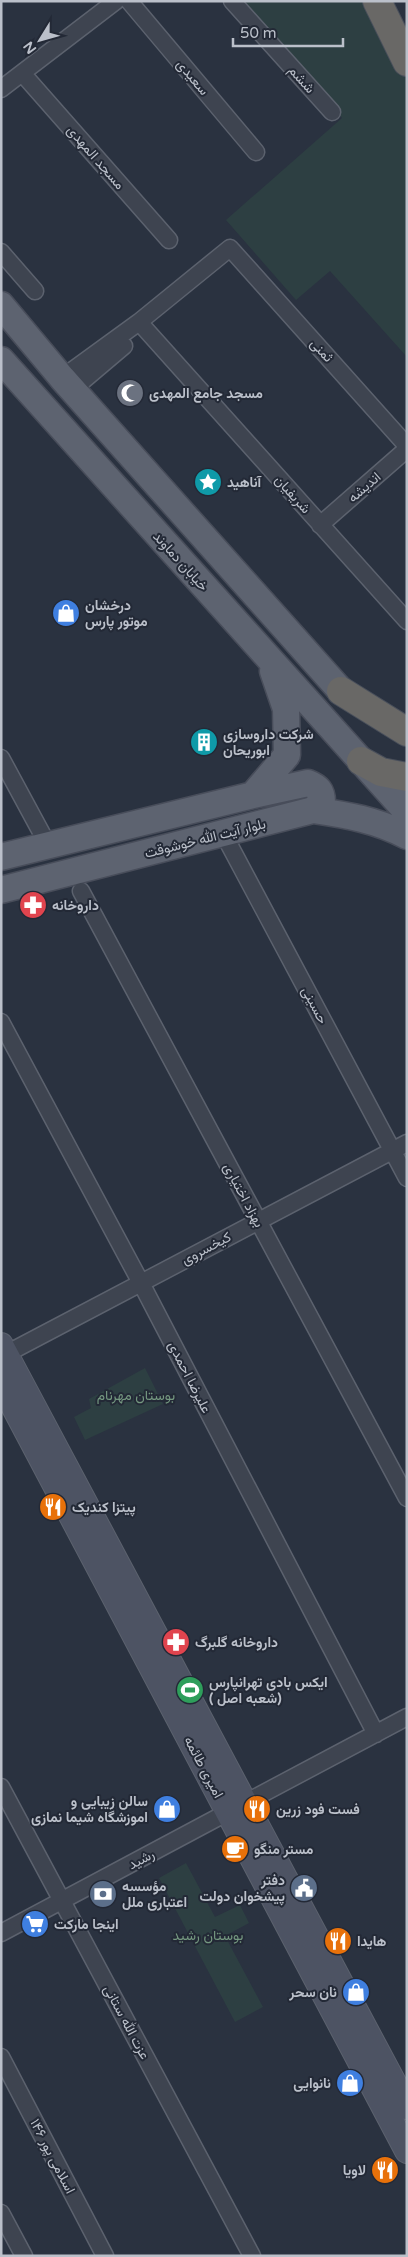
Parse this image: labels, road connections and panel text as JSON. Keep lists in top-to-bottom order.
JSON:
{
  "streets": {
    "main road": ["خیابان دماوند", "بلوار آیت الله خوشوقت", "امیری طائمه"],
    "street": [
      "سعیدی",
      "ششم",
      "مسجد المهدی",
      "ثمنی",
      "اندیشه",
      "شریفیان",
      "حسینی",
      "بهزاد اختیاری",
      "کیخسروی",
      "علیرضا احمدی",
      "رشید",
      "عزت الله ستانی",
      "۱۴۶ اسلامی پور"
    ]
  },
  "crossings": [
    ["ثمنی", "اندیشه"],
    ["ثمنی", "شریفیان"],
    ["اندیشه", "شریفیان"],
    ["بلوار آیت الله خوشوقت", "حسینی"],
    ["حسینی", "کیخسروی"],
    ["بهزاد اختیاری", "کیخسروی"],
    ["کیخسروی", "علیرضا احمدی"],
    ["کیخسروی", "امیری طائمه"],
    ["علیرضا احمدی", "رشید"],
    ["امیری طائمه", "رشید"],
    ["رشید", "عزت الله ستانی"]
  ],
  "parks": ["بوستان مهرنام", "بوستان رشید"],
  "places": {
    "mosque": ["مسجد جامع المهدی"],
    "place": ["آناهید"],
    "shop": [
      "درخشان موتور پارس",
      "سالن زیبایی و اموزشگاه شیما نمازی",
      "نان سحر",
      "نانوایی"
    ],
    "building": ["شرکت داروسازی ابوریحان"],
    "pharmacy": ["داروخانه", "داروخانه گلبرگ"],
    "restaurant": [
      "پیتزا کندیک",
      "فست فود زرین",
      "هایدا",
      "لاویا"
    ],
    "sports": ["ایکس بادی تهرانپارس ( شعبه اصل)"],
    "cafe": ["مستر منگو"],
    "public building": ["دفتر پیشخوان دولت"],
    "bank": ["مؤسسه اعتباری ملل"],
    "supermarket": ["اینجا مارکت"]
  },
  "scale_bar": "50 m",
  "north": "bottom left"
}
